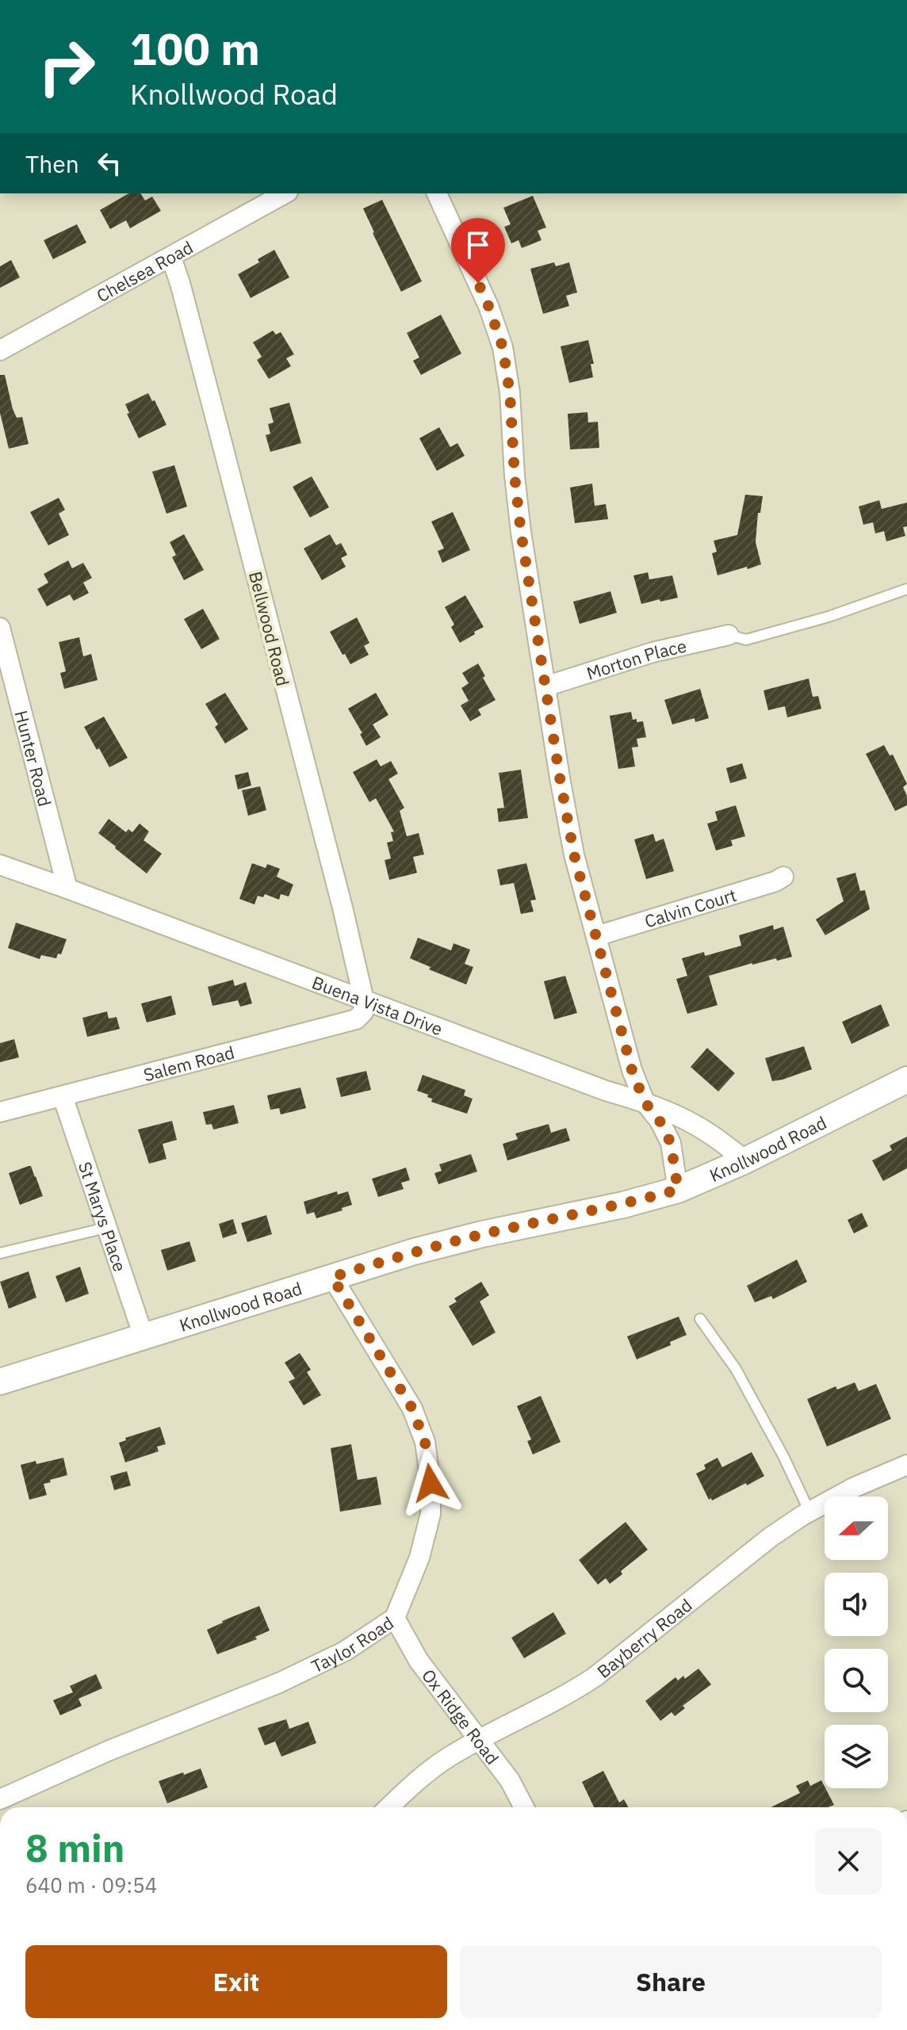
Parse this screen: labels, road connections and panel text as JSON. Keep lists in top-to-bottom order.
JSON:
{
  "streets": {
    "main road": ["Knollwood Road"],
    "street": [
      "Chelsea Road",
      "Bellwood Road",
      "Morton Place",
      "Hunter Road",
      "Calvin Court",
      "Buena Vista Drive",
      "Salem Road",
      "St Marys Place",
      "Bayberry Road",
      "Taylor Road",
      "Ox Ridge Road"
    ]
  },
  "crossings": [
    ["Chelsea Road", "Bellwood Road"],
    ["Bellwood Road", "Buena Vista Drive"],
    ["Bellwood Road", "Salem Road"],
    ["Hunter Road", "Buena Vista Drive"],
    ["Buena Vista Drive", "Salem Road"],
    ["Buena Vista Drive", "Knollwood Road"],
    ["Salem Road", "St Marys Place"],
    ["Knollwood Road", "St Marys Place"],
    ["Knollwood Road", "Taylor Road"],
    ["Bayberry Road", "Ox Ridge Road"],
    ["Taylor Road", "Ox Ridge Road"]
  ],
  "north": "left",
  "page": {
    "turn": ["100 m", "Knollwood Road"],
    "then": "Then",
    "heading": ["8 min", "640 m · 09:54"],
    "buttons": ["Exit", "Share"]
  }
}
